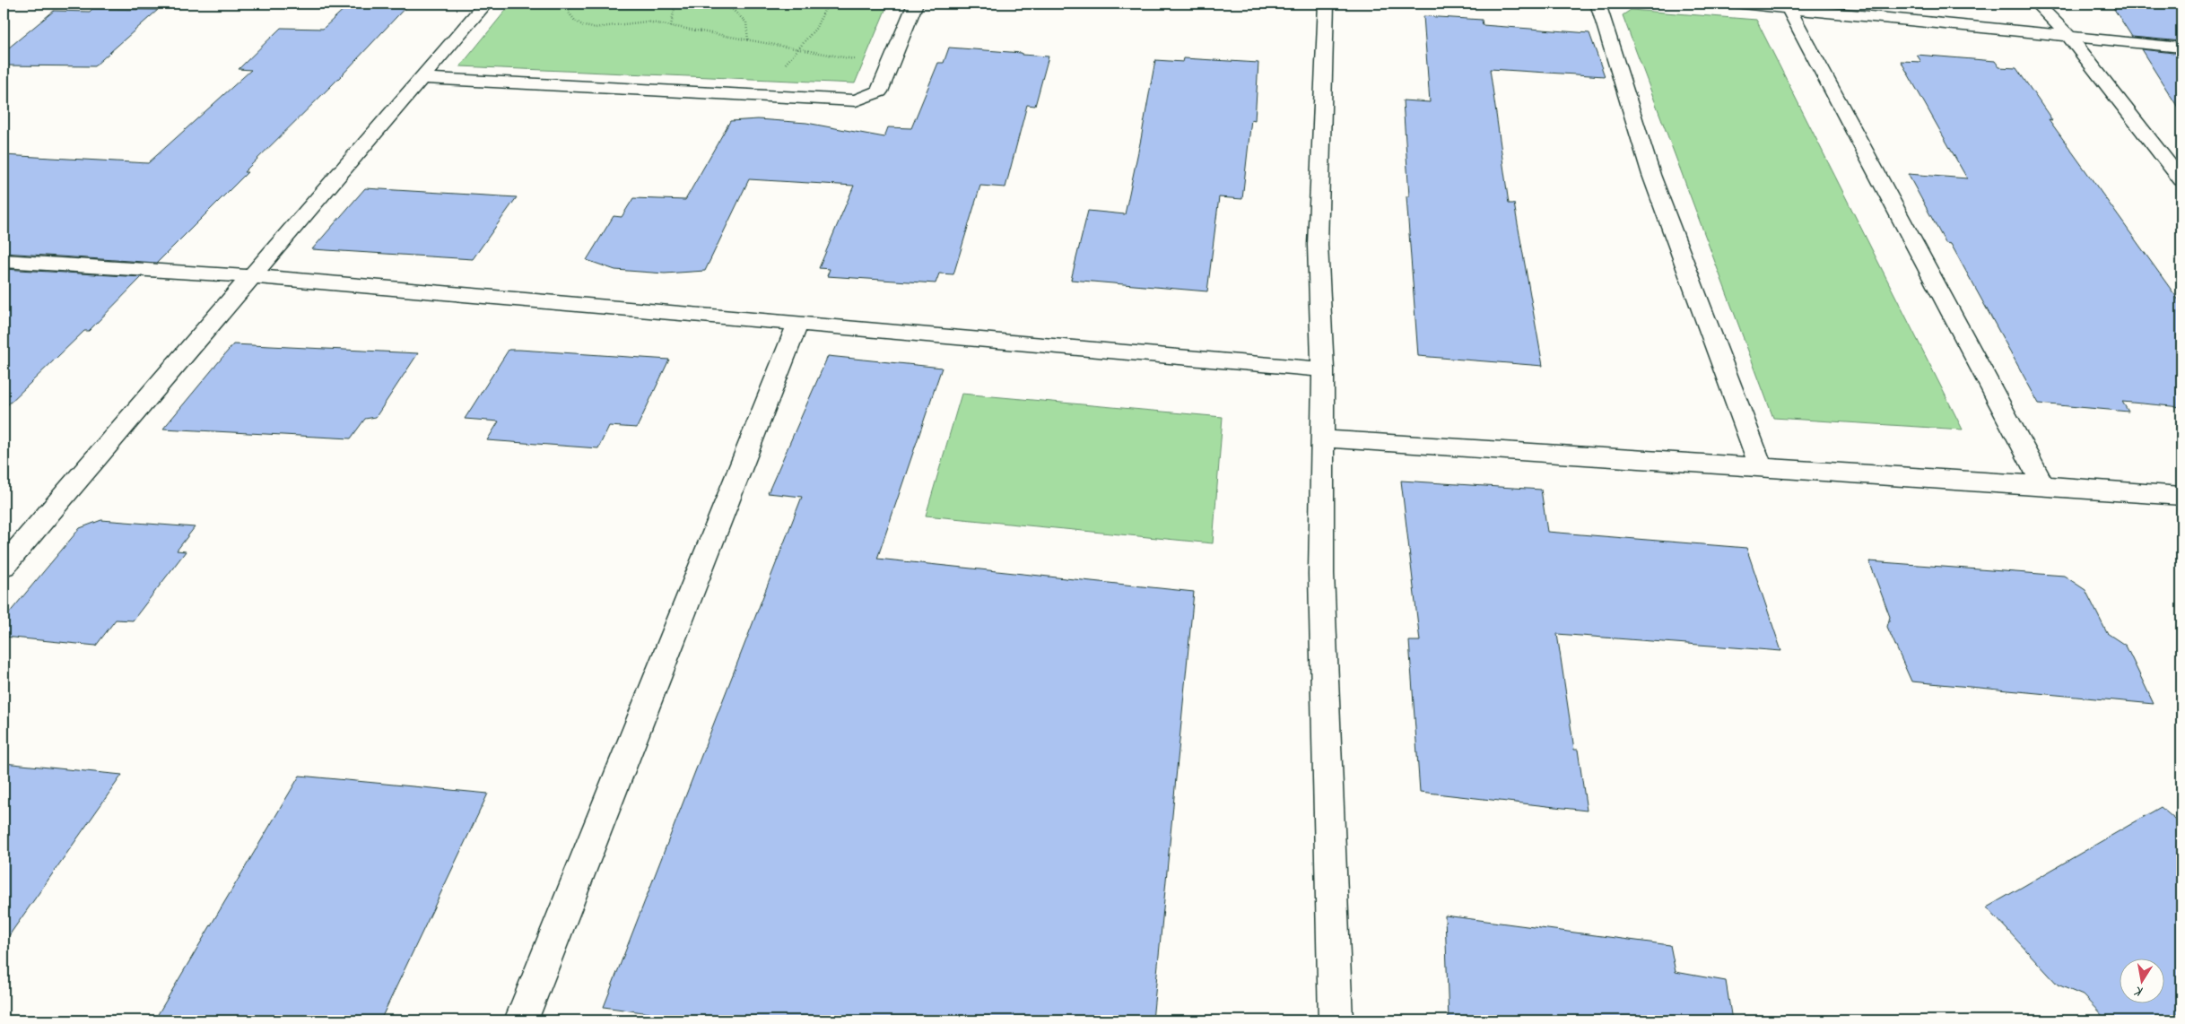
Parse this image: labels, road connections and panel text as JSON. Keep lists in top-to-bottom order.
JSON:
{
  "north": "bottom"
}
